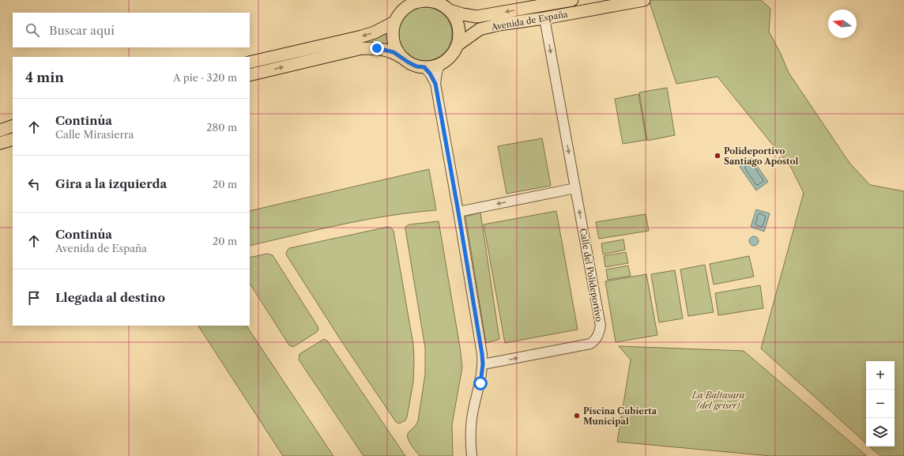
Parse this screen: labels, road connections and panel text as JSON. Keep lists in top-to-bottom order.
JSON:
{
  "streets": {
    "main road": ["Avenida de España"],
    "street": ["Calle del Polideportivo"]
  },
  "crossings": [
    ["Avenida de España", "Calle del Polideportivo"]
  ],
  "parks": ["La Baltasara (del geiser)"],
  "places": ["Polideportivo Santiago Apóstol", "Piscina Cubierta Municipal"],
  "north": "left",
  "page": {
    "search": "Buscar aquí",
    "heading": ["4 min", "A pie · 320 m"],
    "list": [
      ["Continúa", "Calle Mirasierra", "280 m"],
      ["Gira a la izquierda", "20 m"],
      ["Continúa", "Avenida de España", "20 m"],
      "Llegada al destino"
    ],
    "map_buttons": ["+", "−"]
  }
}
